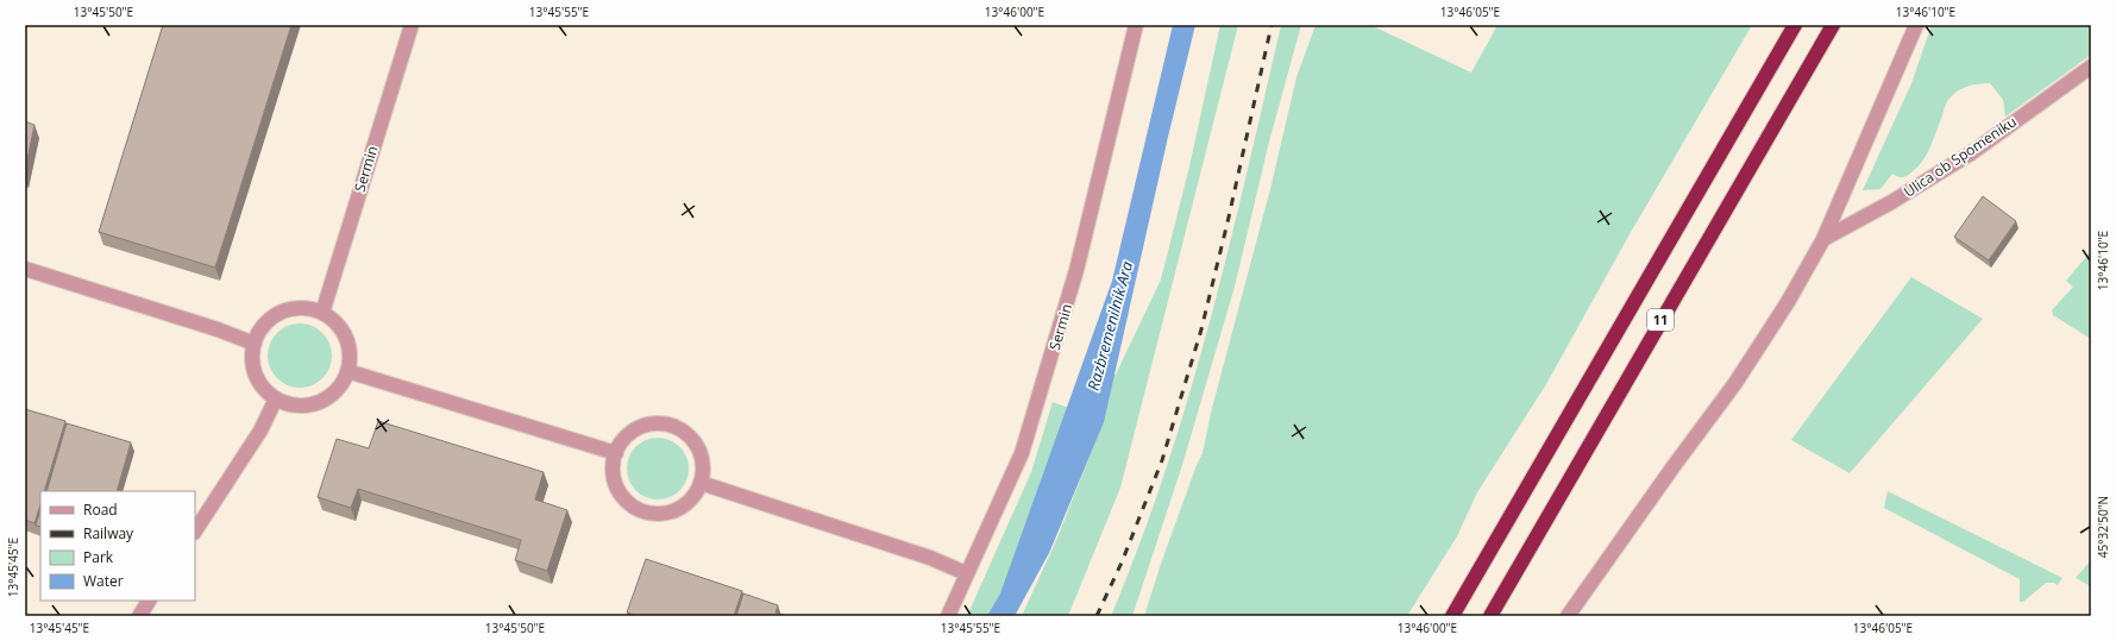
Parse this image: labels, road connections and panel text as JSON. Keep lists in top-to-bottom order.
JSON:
{
  "streets": {
    "highway": ["11"],
    "street": ["Ulica ob Spomeniku", "Sermin"]
  },
  "water": ["Razbremenilnik Ara"],
  "legend": [
    "Road",
    "Railway",
    "Park",
    "Water"
  ],
  "coordinates": [
    "13°45'50\"E",
    "13°45'55\"E",
    "13°46'00\"E",
    "13°46'05\"E",
    "13°46'10\"E",
    "45°32'50\"N",
    "13°45'45\"E"
  ]
}
